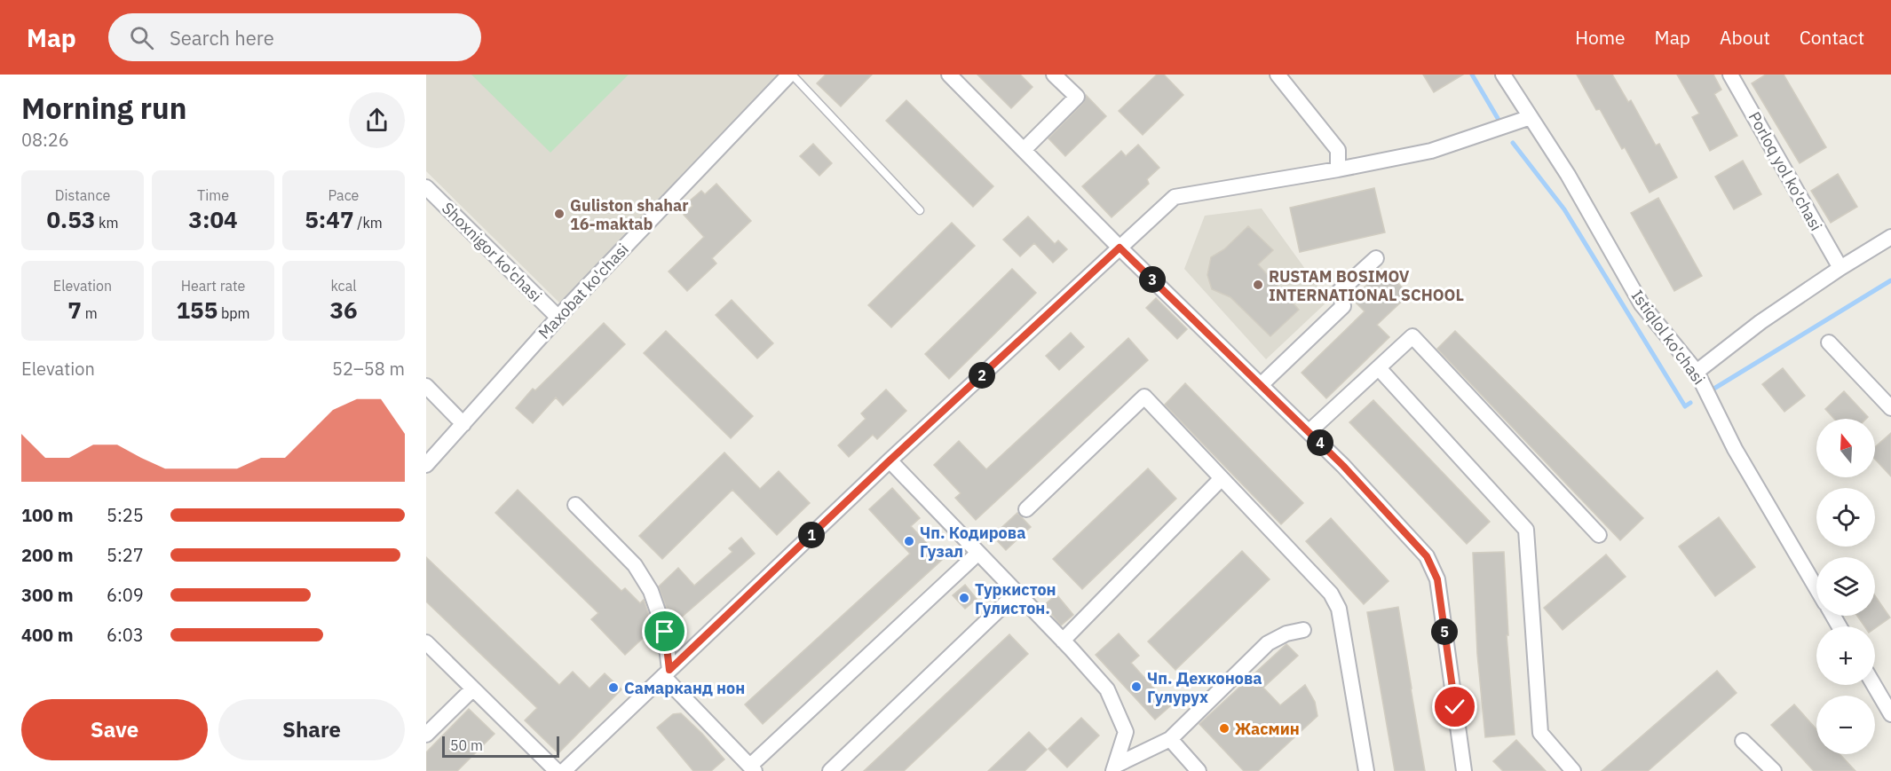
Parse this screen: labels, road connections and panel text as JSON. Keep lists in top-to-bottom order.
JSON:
{
  "streets": {
    "street": [
      "Porloq yol ko'chasi",
      "Shoxnigor ko'chasi",
      "Maxobat ko'chasi",
      "Istiqlol ko'chasi"
    ]
  },
  "crossings": [
    ["Shoxnigor ko'chasi", "Maxobat ko'chasi"]
  ],
  "places": [
    "Guliston shahar 16-maktab",
    "RUSTAM BOSIMOV INTERNATIONAL SCHOOL",
    "Чп. Кодирова Гузал",
    "Туркистон Гулистон.",
    "Чп. Дехконова Гулурух",
    "Самарканд нон",
    "Жасмин"
  ],
  "scale_bar": "50 m",
  "north": "top",
  "page": {
    "header": "Map",
    "search": "Search here",
    "nav": [
      "Home",
      "Map",
      "About",
      "Contact"
    ],
    "heading": ["Morning run", "08:26"],
    "stats": [
      ["Distance", "0.53 km"],
      ["Time", "3:04"],
      ["Pace", "5:47 /km"],
      ["Elevation", "7 m"],
      ["Heart rate", "155 bpm"],
      ["kcal", "36"]
    ],
    "pins": [
      "3",
      "2",
      "4",
      "1",
      "5"
    ],
    "chart": ["Elevation", "52–58 m"],
    "map_buttons": ["+", "−"],
    "list": [
      {
        "name": "100 m",
        "note": "5:25"
      },
      {
        "name": "200 m",
        "note": "5:27"
      },
      {
        "name": "300 m",
        "note": "6:09"
      },
      {
        "name": "400 m",
        "note": "6:03"
      }
    ],
    "buttons": ["Save", "Share"],
    "scale": "50 m"
  }
}
